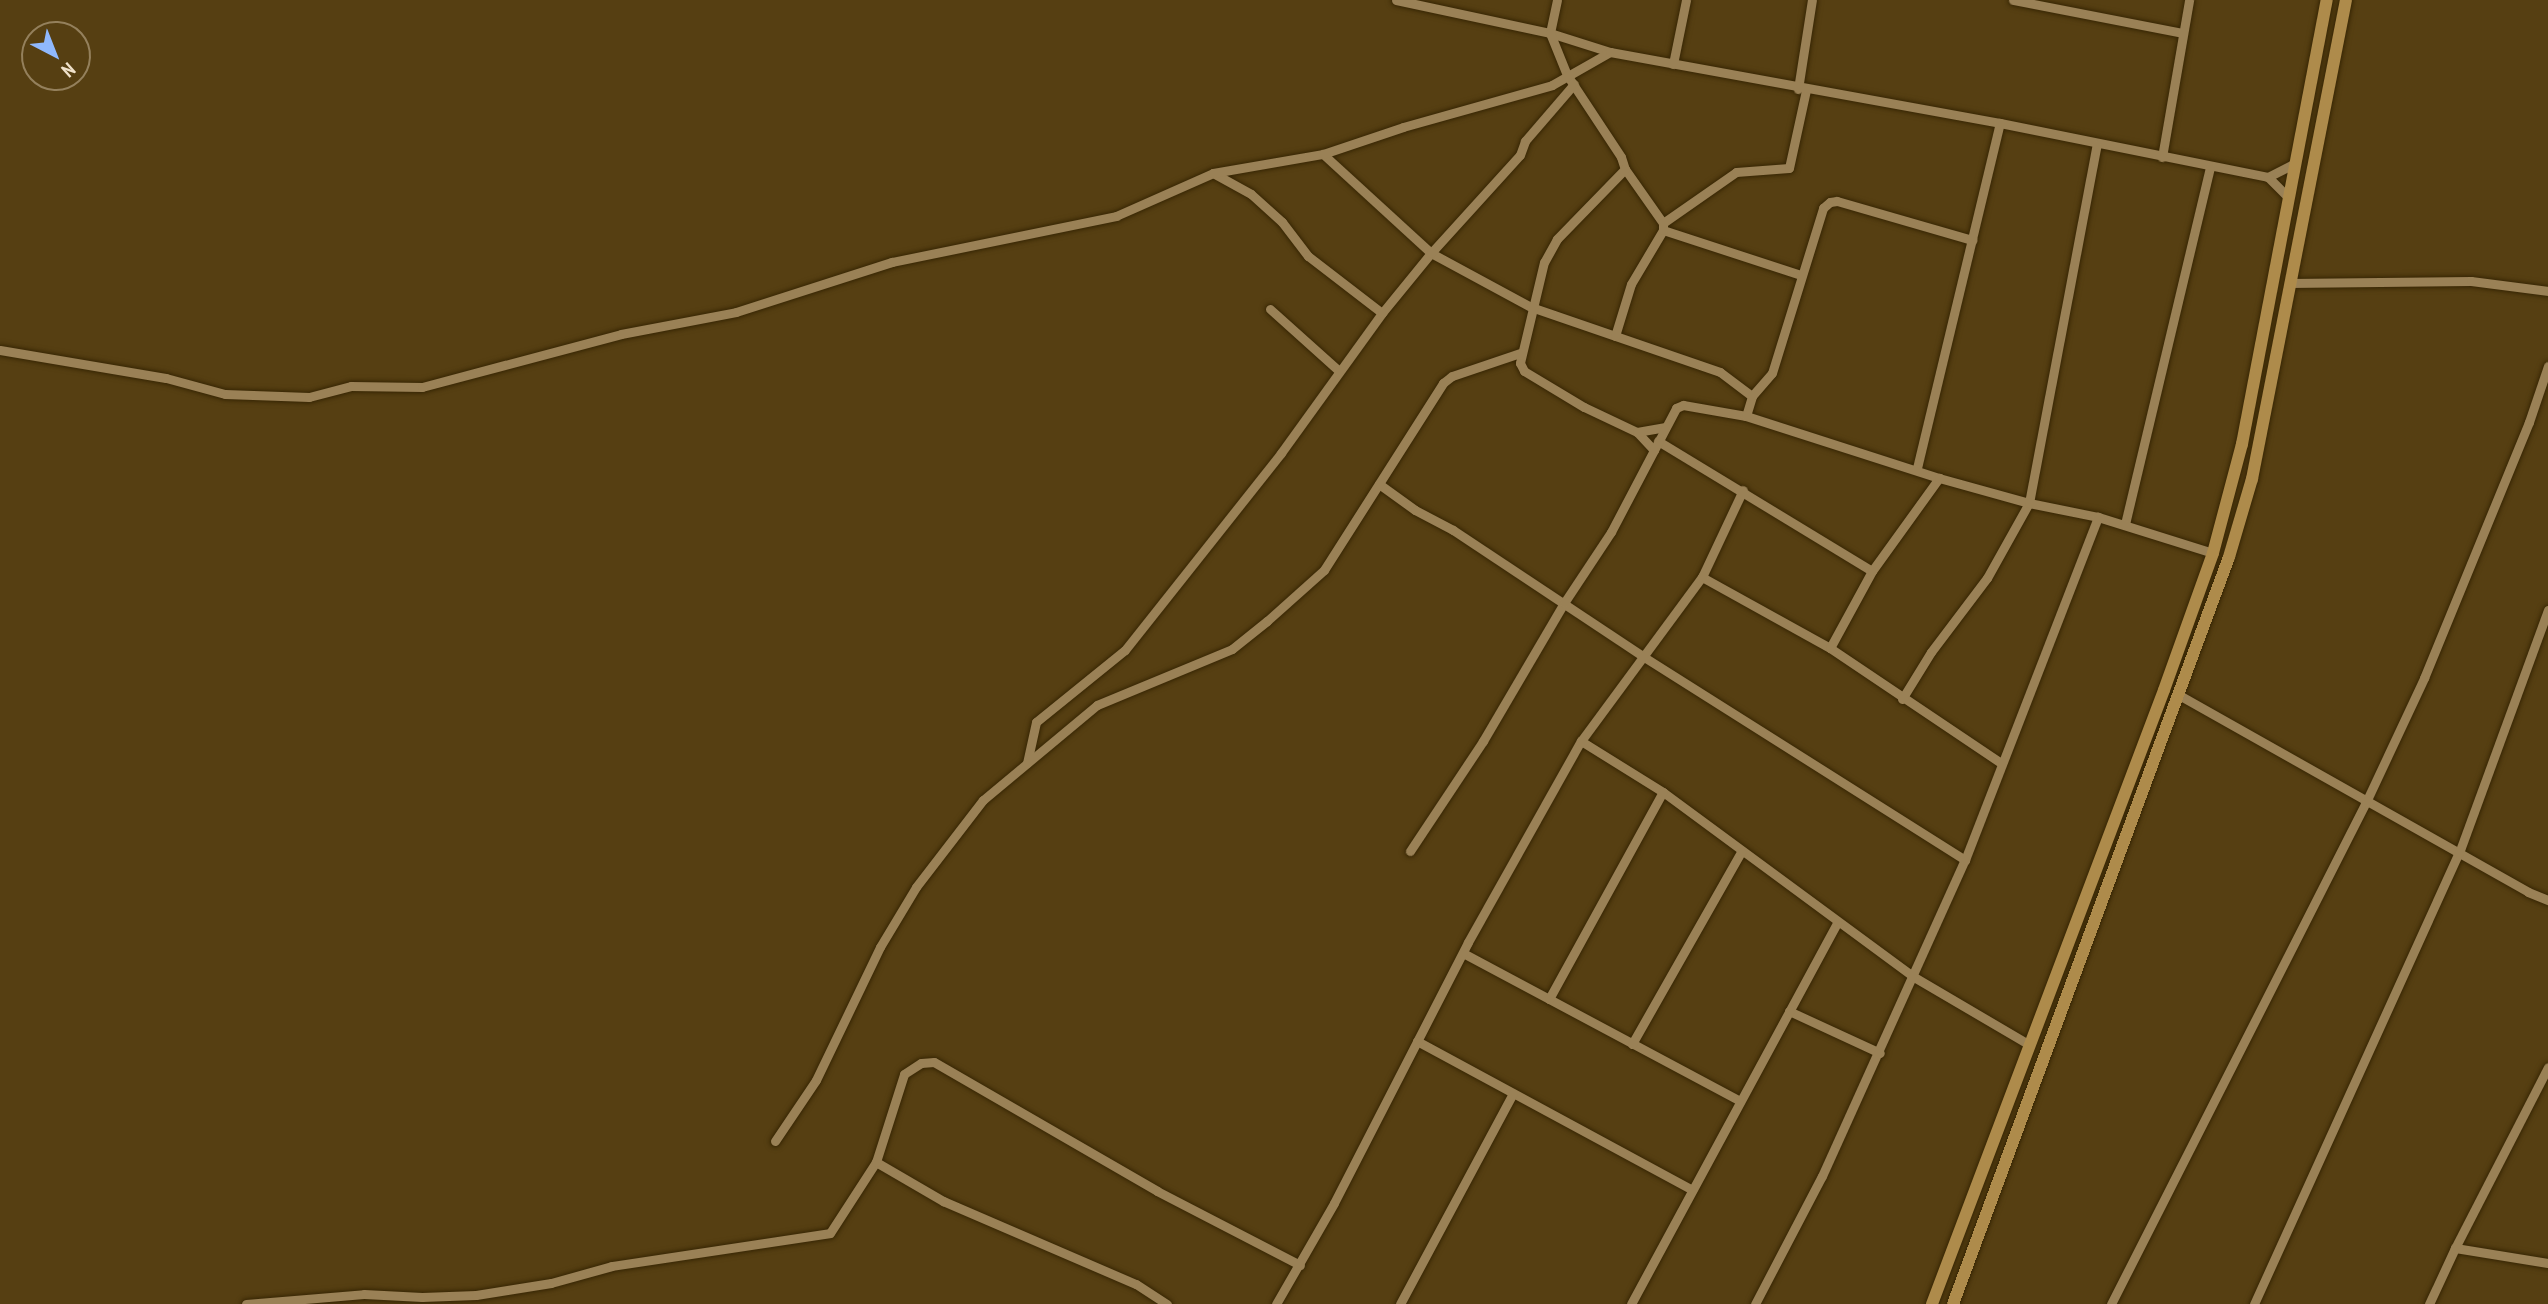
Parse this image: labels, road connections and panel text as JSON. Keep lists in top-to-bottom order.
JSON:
{
  "north": "bottom right"
}
